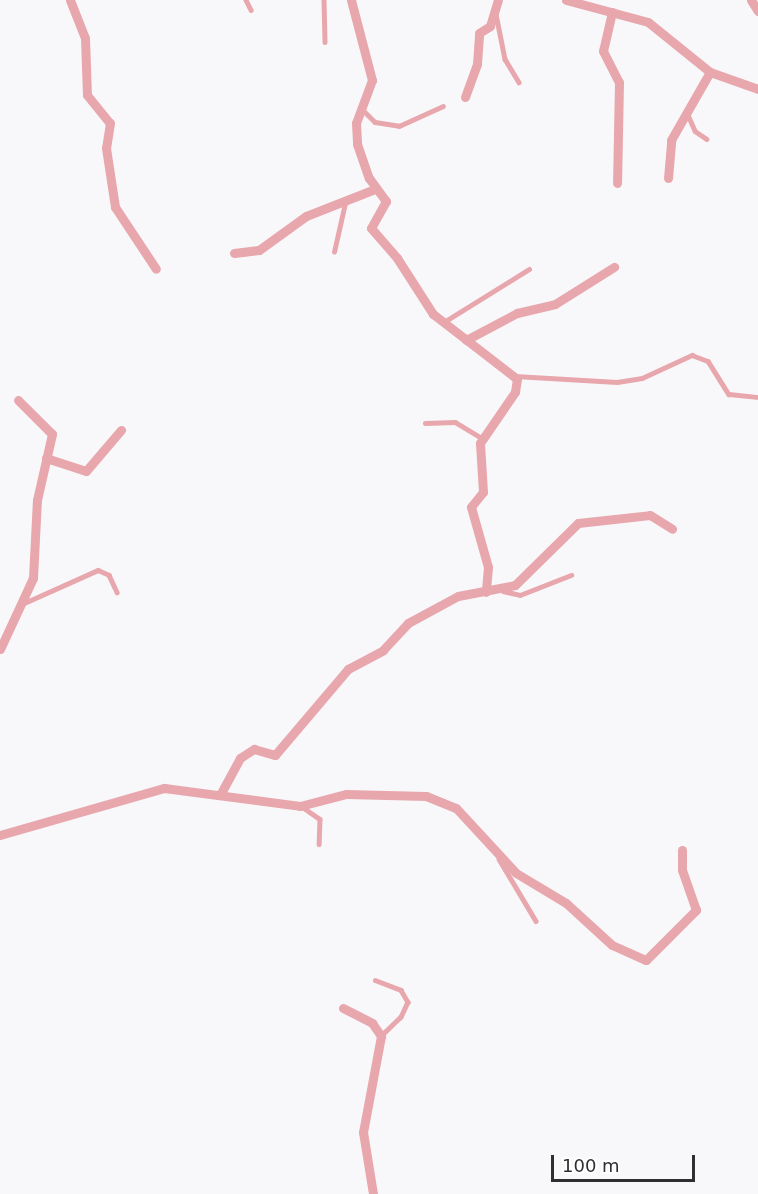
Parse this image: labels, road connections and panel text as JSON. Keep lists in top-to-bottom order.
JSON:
{
  "scale_bar": "100 m"
}
